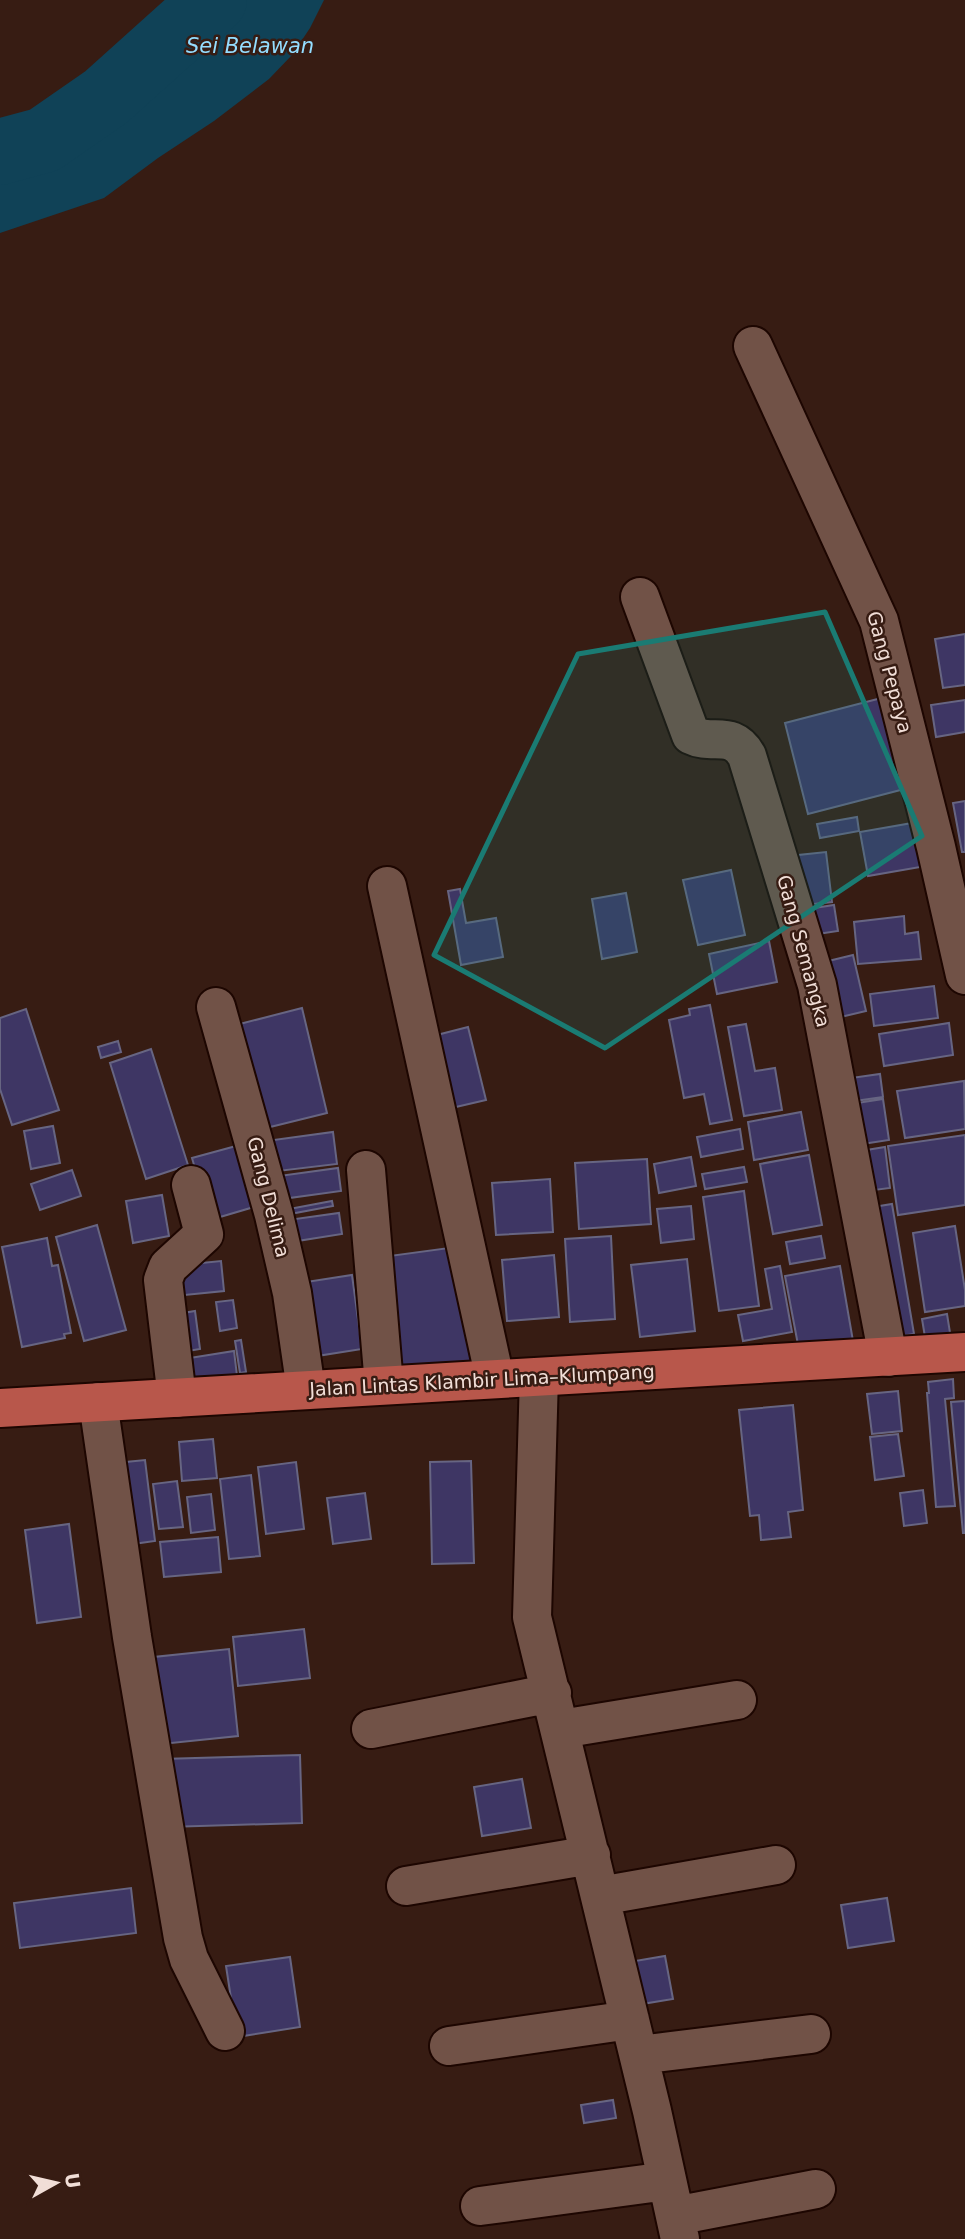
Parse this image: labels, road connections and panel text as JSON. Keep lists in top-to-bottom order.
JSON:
{
  "streets": {
    "main road": ["Jalan Lintas Klambir Lima–Klumpang"],
    "street": ["Gang Pepaya", "Gang Semangka", "Gang Delima"]
  },
  "crossings": [
    ["Gang Semangka", "Jalan Lintas Klambir Lima–Klumpang"],
    ["Gang Delima", "Jalan Lintas Klambir Lima–Klumpang"]
  ],
  "water": ["Sei Belawan"],
  "north": "right"
}
